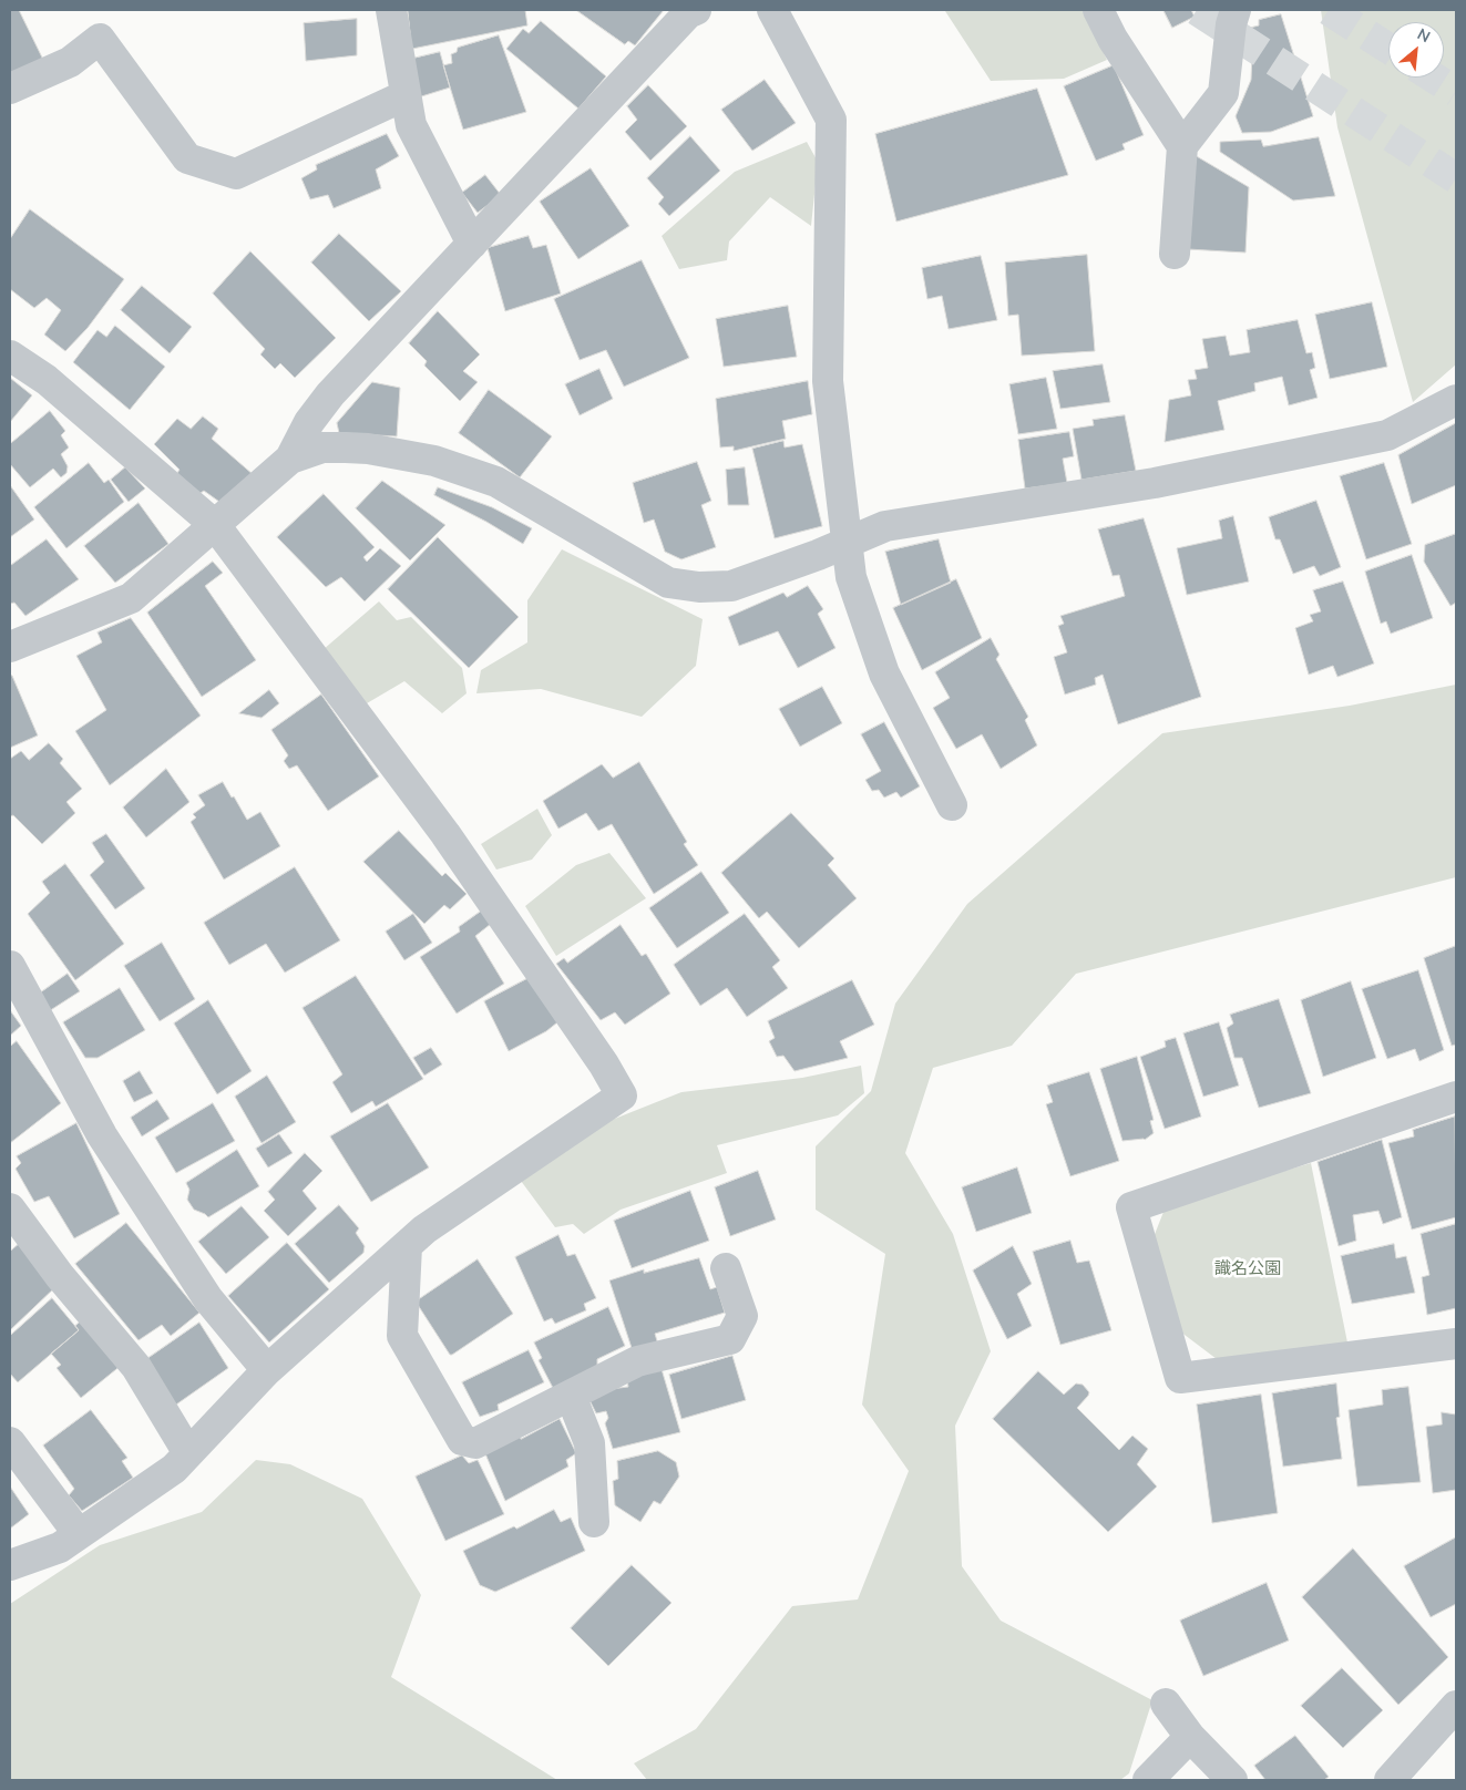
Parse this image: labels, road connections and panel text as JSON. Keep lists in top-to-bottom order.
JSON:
{
  "parks": ["識名公園"],
  "north": "top right"
}
